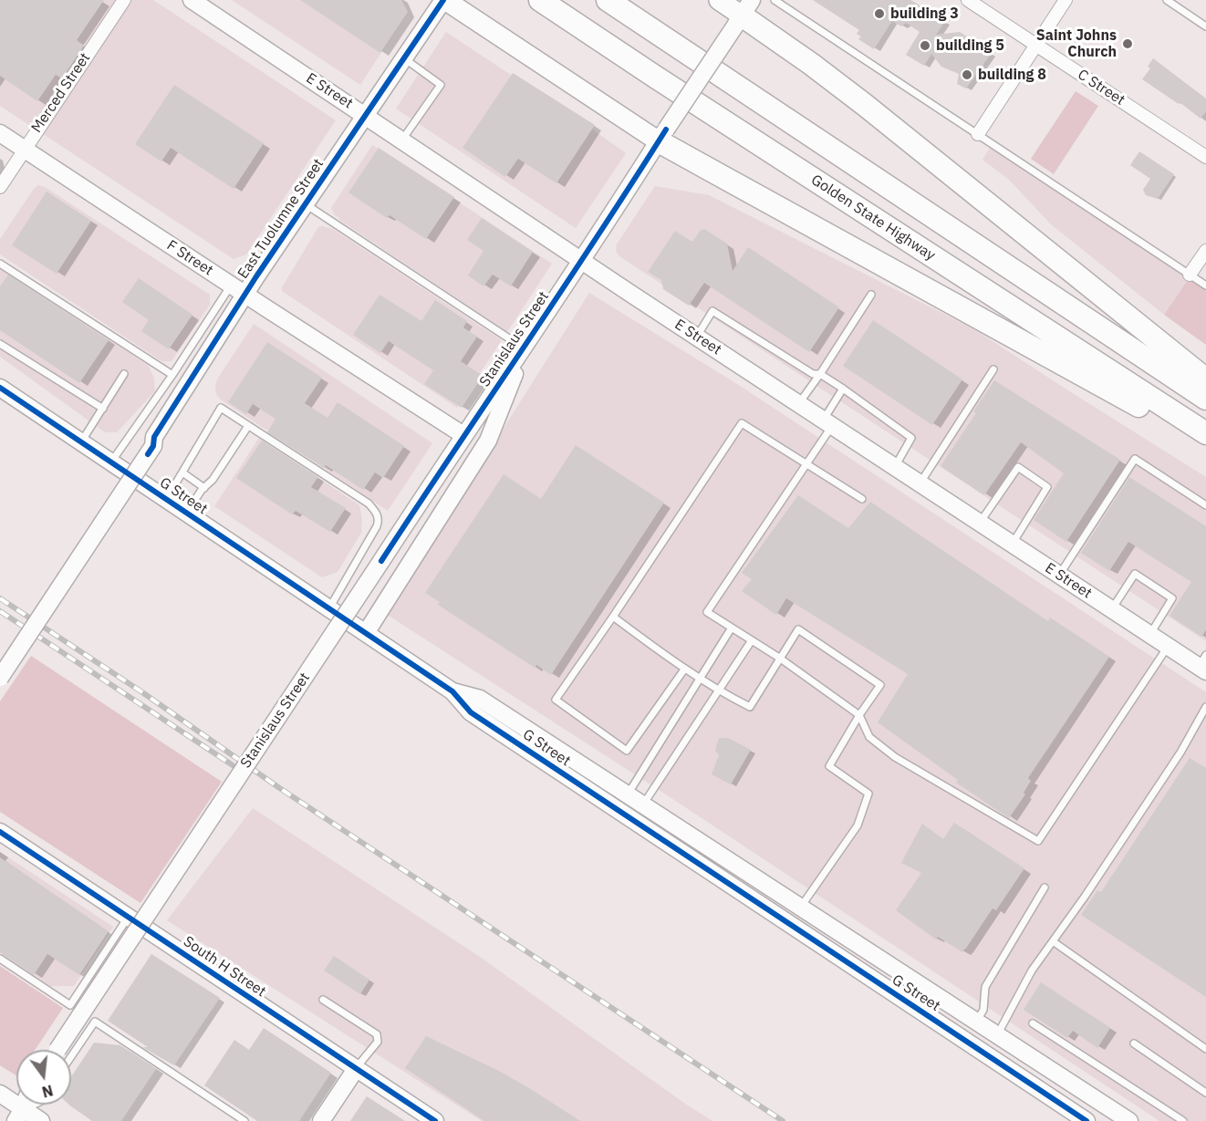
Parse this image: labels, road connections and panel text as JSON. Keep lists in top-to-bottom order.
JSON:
{
  "streets": {
    "highway": ["Golden State Highway"],
    "street": [
      "C Street",
      "E Street",
      "Merced Street",
      "East Tuolumne Street",
      "F Street",
      "Stanislaus Street",
      "G Street",
      "South H Street"
    ]
  },
  "crossings": [
    ["E Street", "East Tuolumne Street"],
    ["E Street", "Stanislaus Street"],
    ["Merced Street", "F Street"],
    ["East Tuolumne Street", "F Street"],
    ["F Street", "Stanislaus Street"]
  ],
  "places": [
    "building 3",
    "Saint Johns Church",
    "building 5",
    "building 8"
  ],
  "north": "bottom"
}
